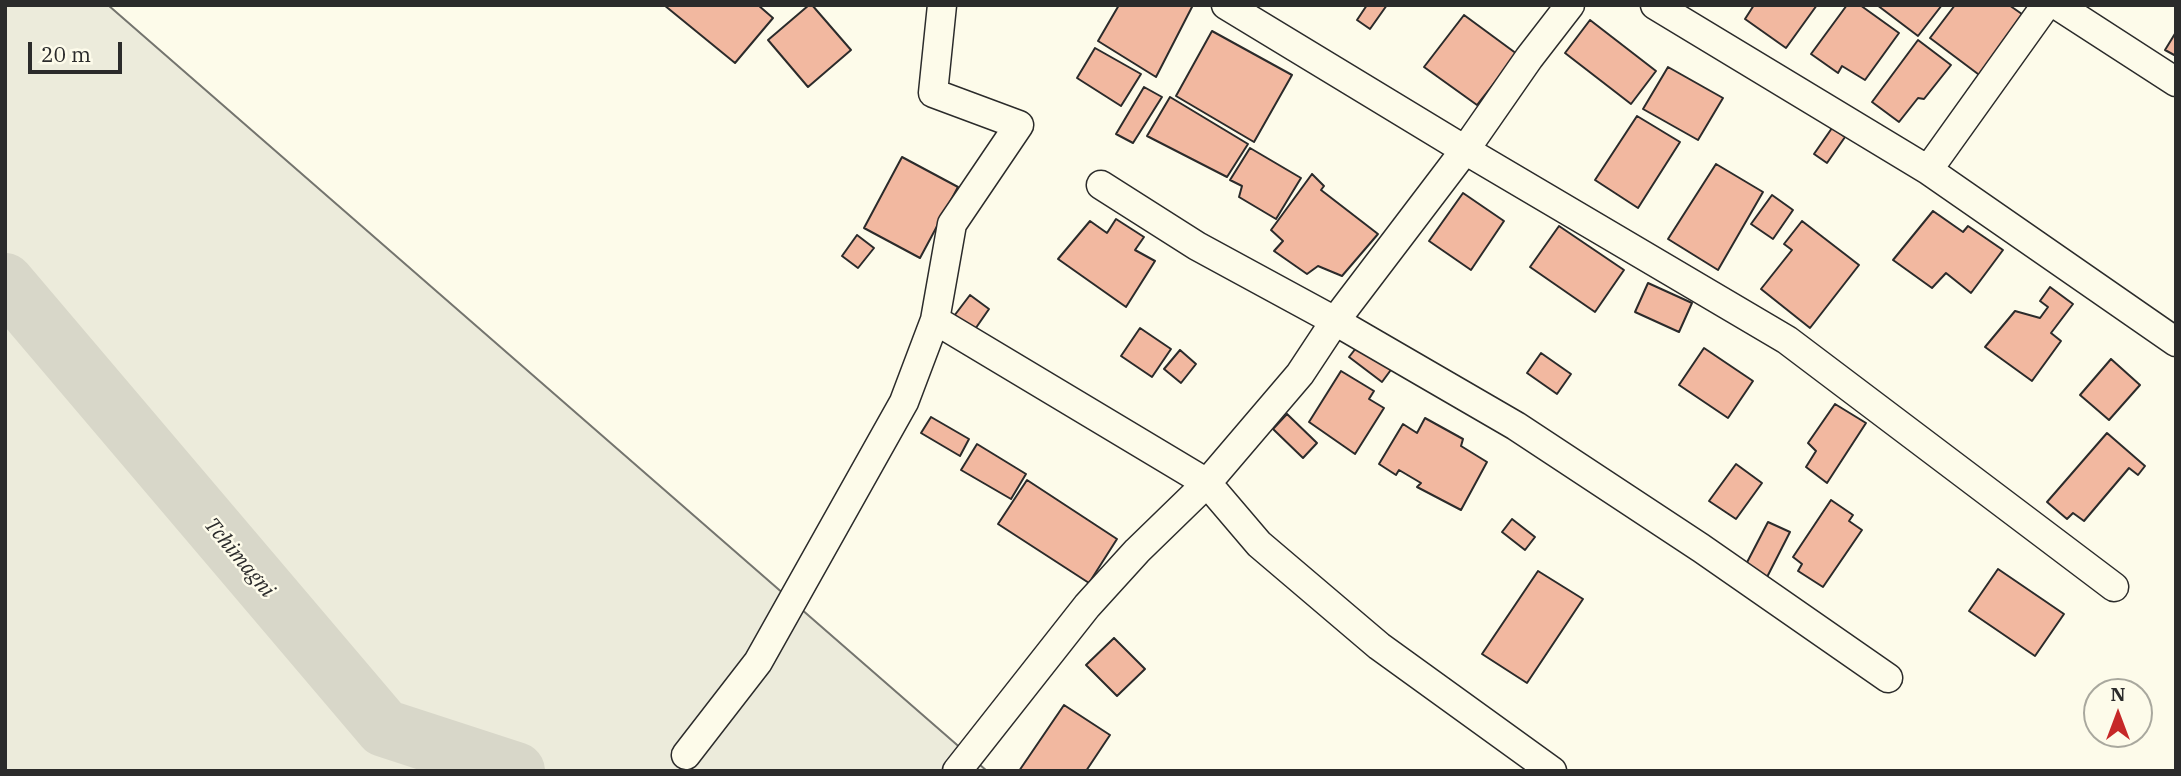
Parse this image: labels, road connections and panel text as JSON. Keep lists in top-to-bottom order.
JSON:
{
  "water": ["Tchimagni"],
  "scale_bar": "20 m",
  "north": "top"
}
